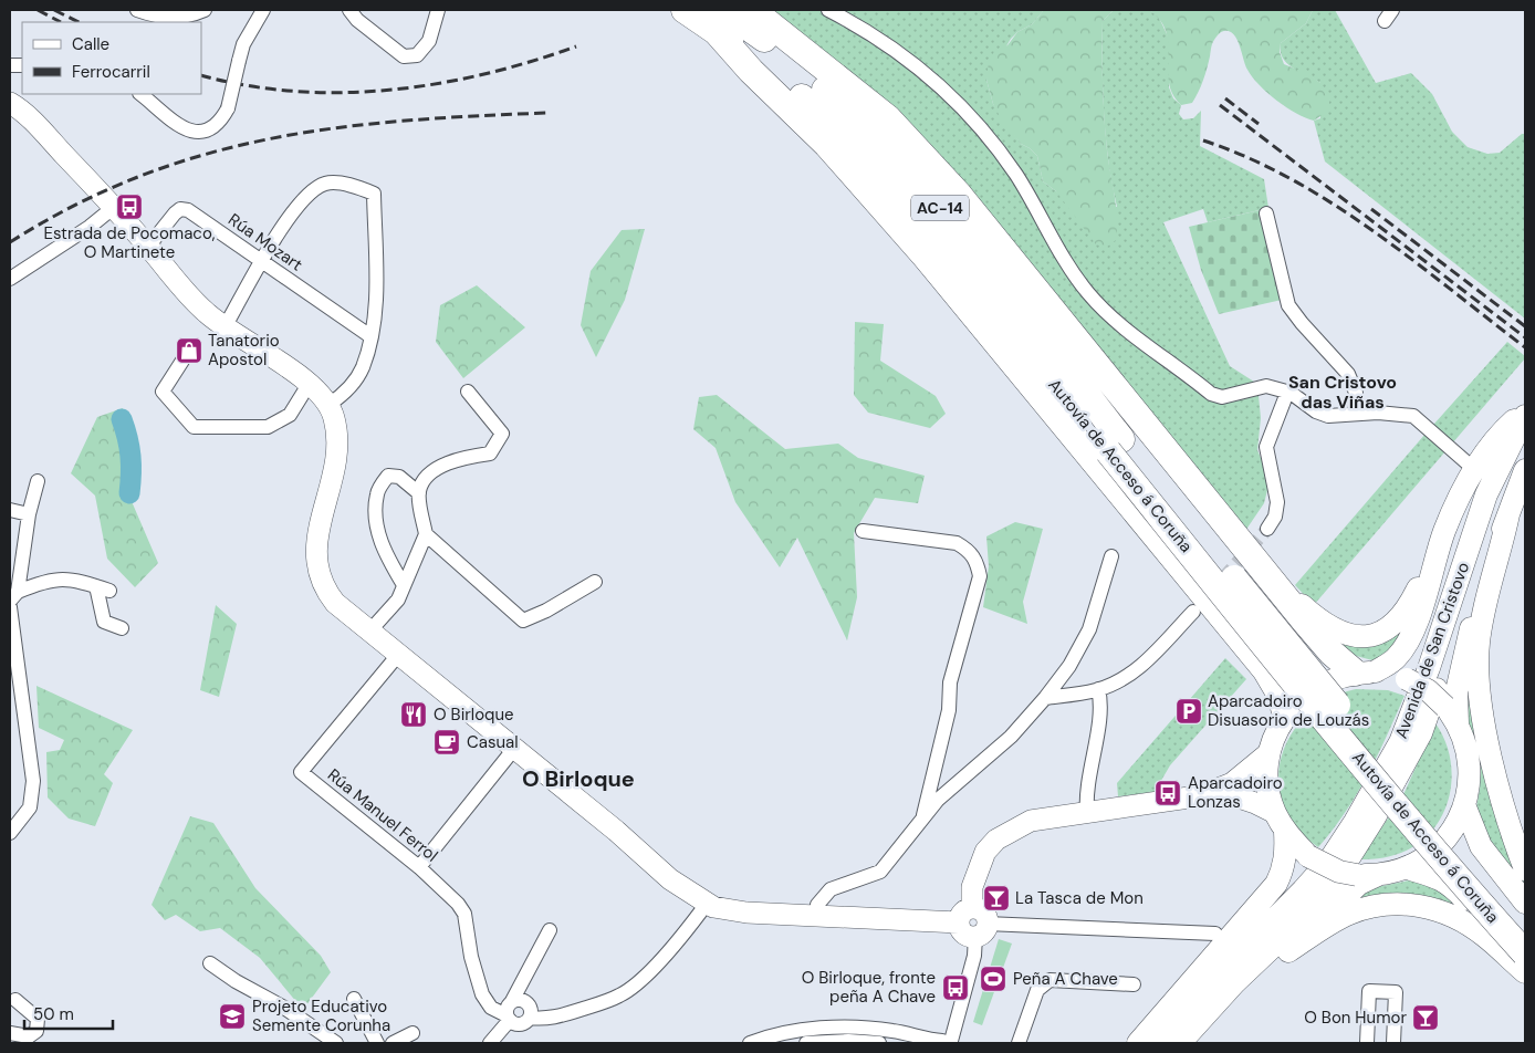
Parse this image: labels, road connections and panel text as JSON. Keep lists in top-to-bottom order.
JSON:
{
  "streets": {
    "highway": ["AC-14", "Autovía de Acceso á Coruña"],
    "main road": ["Avenida de San Cristovo"],
    "street": ["Rúa Mozart", "Rúa Manuel Ferrol"]
  },
  "districts": ["San Cristovo das Viñas", "O Birloque"],
  "places": {
    "bus stop": ["Estrada de Pocomaco, O Martinete", "Aparcadoiro Lonzas", "O Birloque, fronte peña A Chave"],
    "shop": ["Tanatorio Apostol"],
    "parking": ["Aparcadoiro Disuasorio de Louzás"],
    "restaurant": ["O Birloque"],
    "cafe": ["Casual"],
    "bar": ["La Tasca de Mon", "O Bon Humor"],
    "sports": ["Peña A Chave"],
    "school or university": ["Projeto Educativo Semente Corunha"]
  },
  "legend": ["Calle", "Ferrocarril"],
  "scale_bar": "50 m"
}
